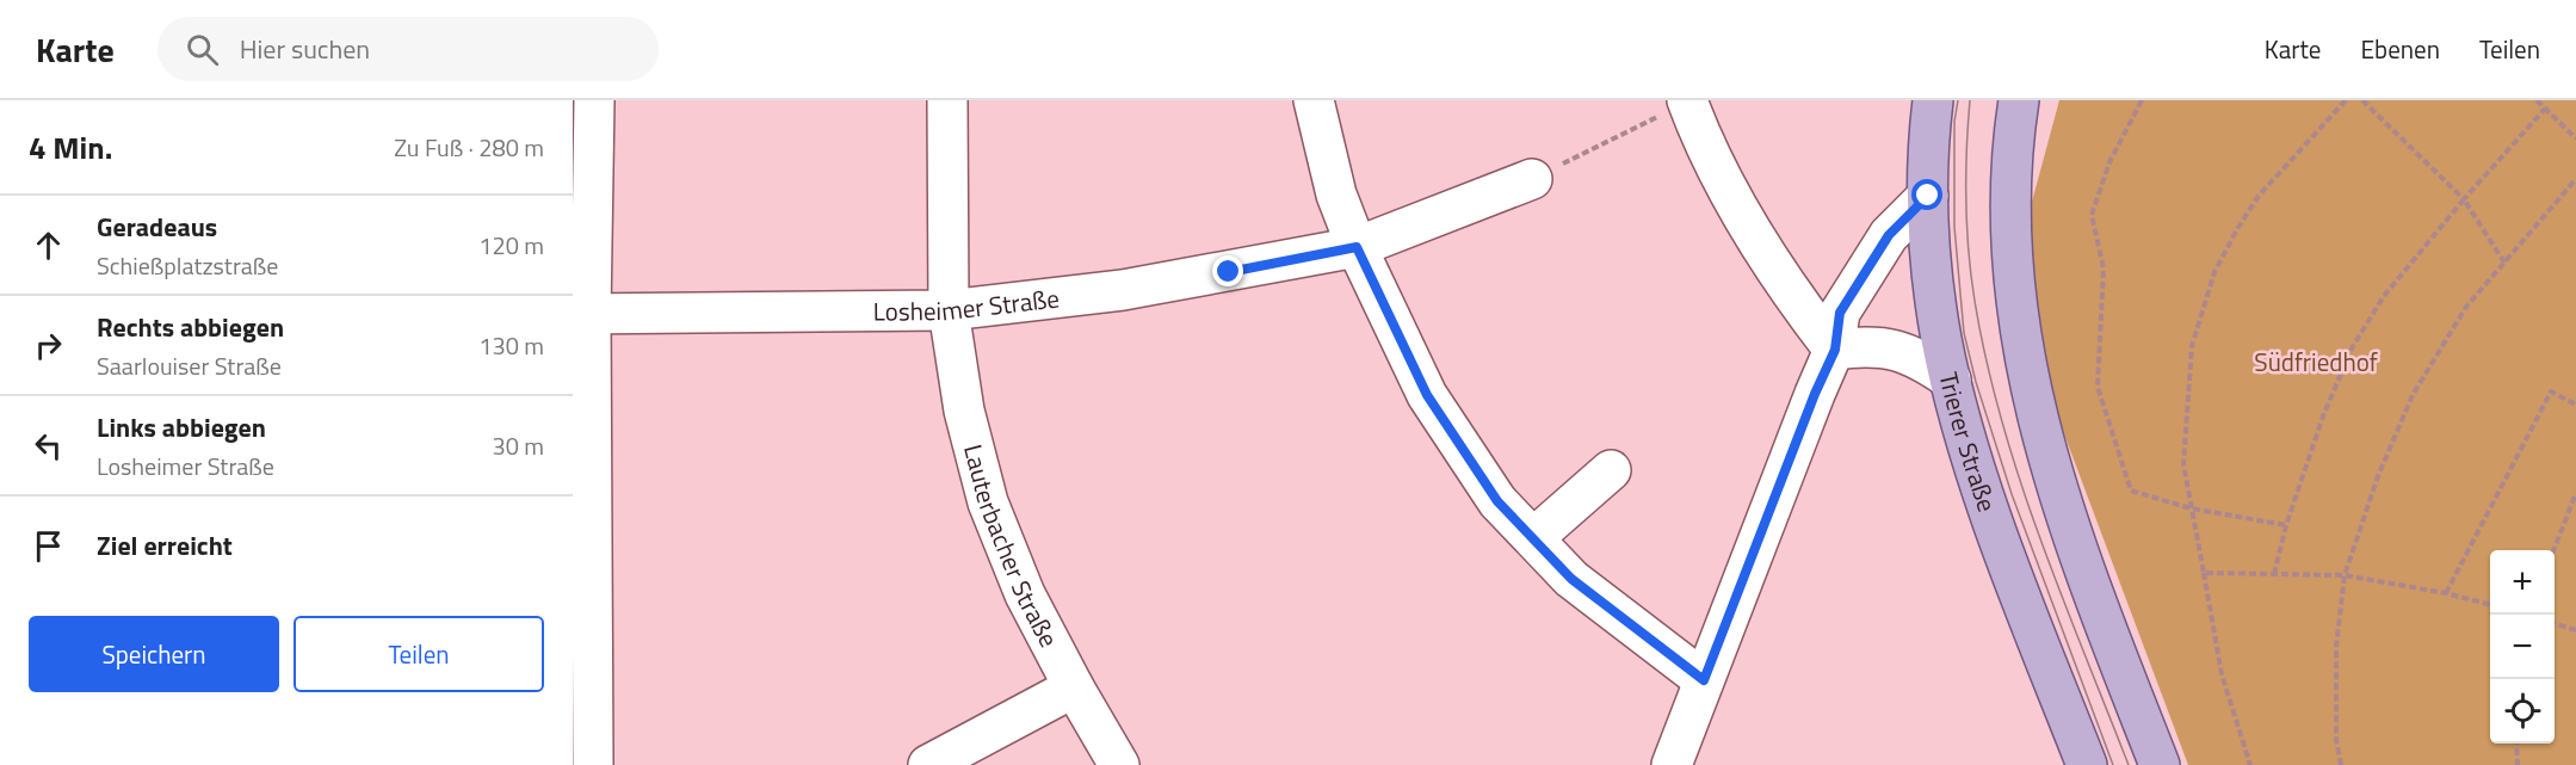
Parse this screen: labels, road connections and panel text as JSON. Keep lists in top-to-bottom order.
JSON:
{
  "streets": {
    "main road": ["Trierer Straße"],
    "street": ["Losheimer Straße", "Lauterbacher Straße"]
  },
  "crossings": [
    ["Losheimer Straße", "Lauterbacher Straße"]
  ],
  "parks": ["Südfriedhof"],
  "page": {
    "header": "Karte",
    "search": "Hier suchen",
    "nav": ["Karte", "Ebenen", "Teilen"],
    "heading": ["4 Min.", "Zu Fuß · 280 m"],
    "list": [
      ["Geradeaus", "Schießplatzstraße", "120 m"],
      ["Rechts abbiegen", "Saarlouiser Straße", "130 m"],
      ["Links abbiegen", "Losheimer Straße", "30 m"],
      "Ziel erreicht"
    ],
    "map_buttons": ["+", "−"],
    "buttons": ["Speichern", "Teilen"]
  }
}
